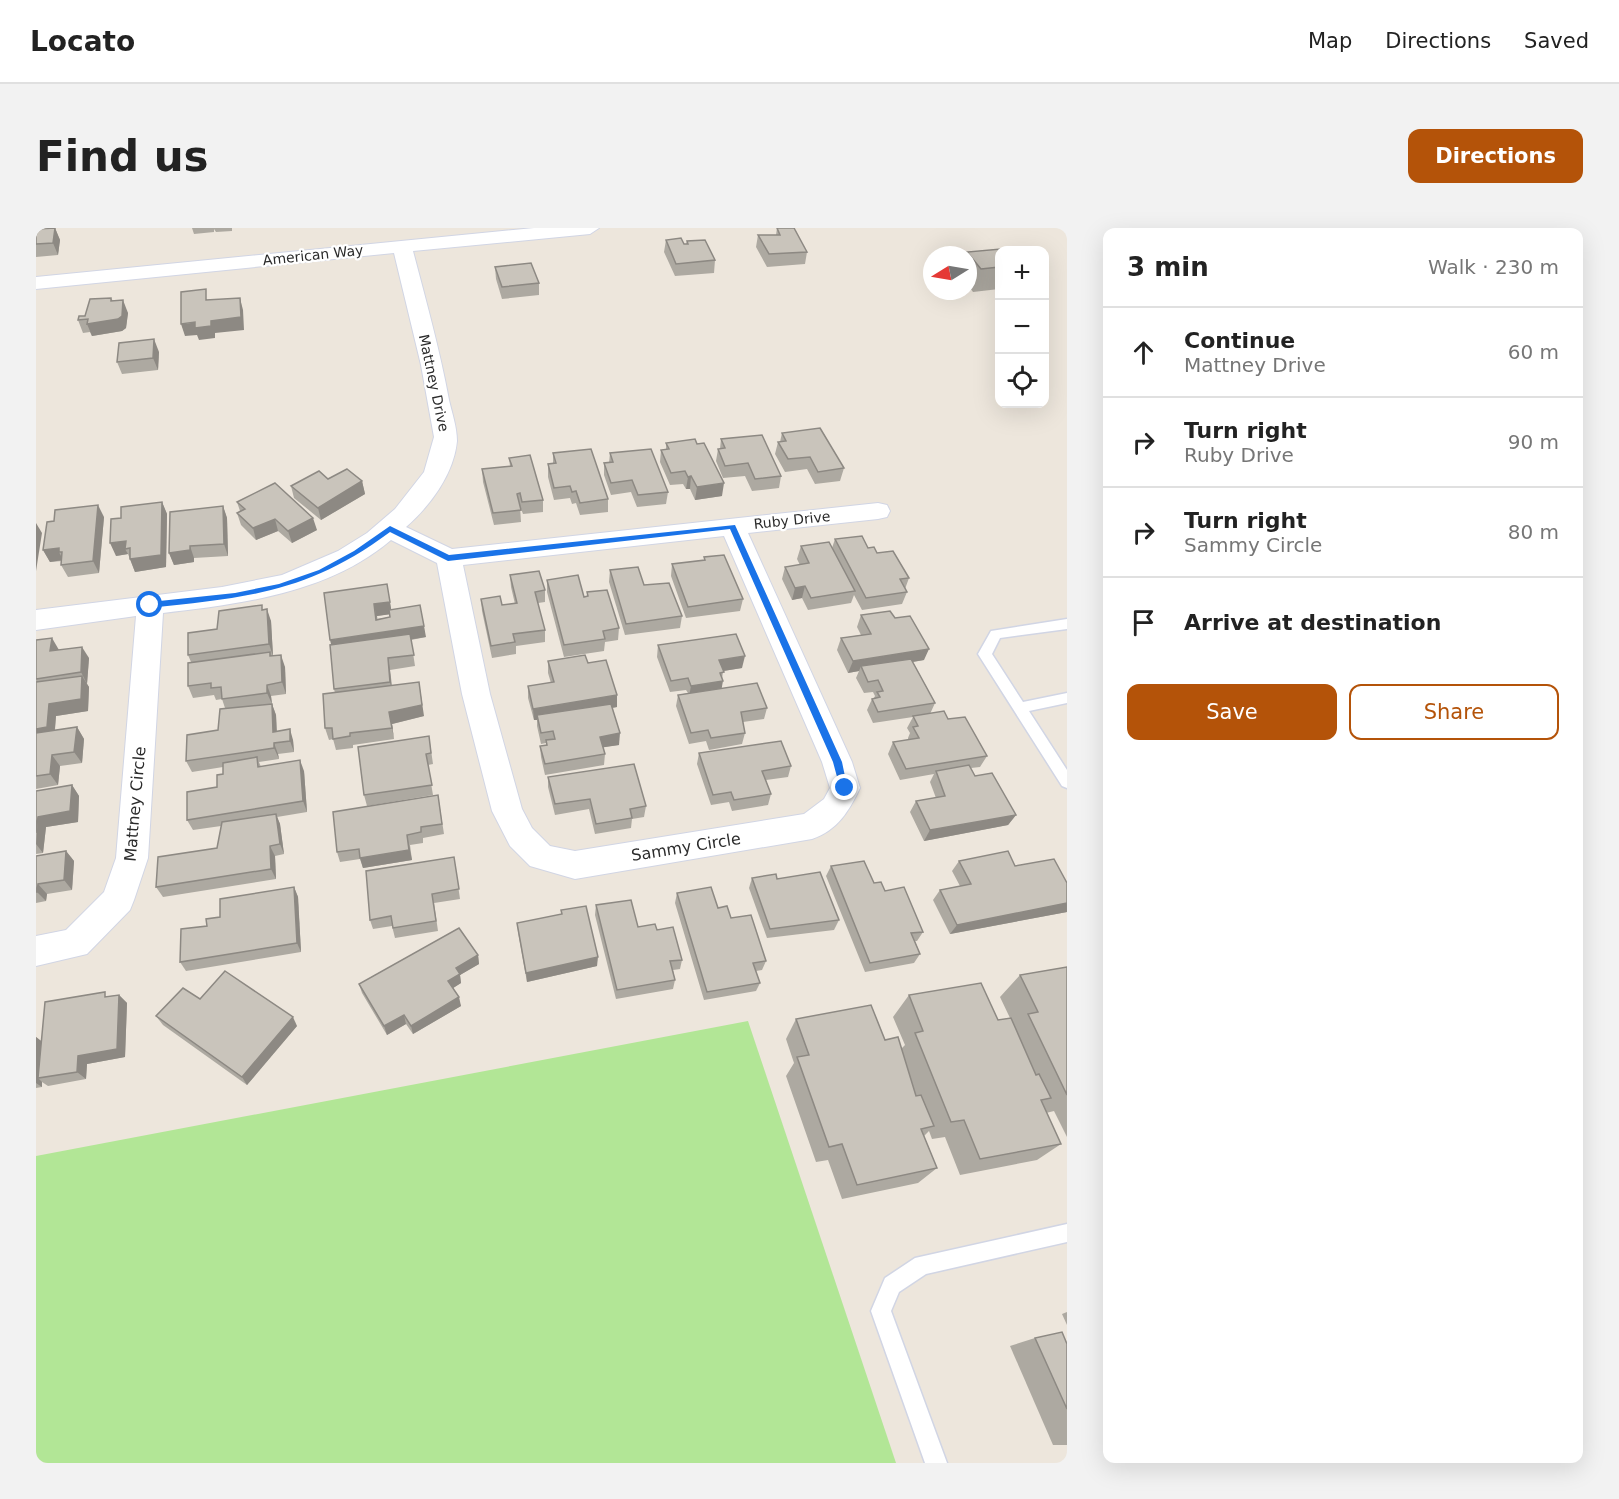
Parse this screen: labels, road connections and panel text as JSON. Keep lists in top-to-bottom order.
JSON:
{
  "streets": {
    "street": [
      "American Way",
      "Mattney Drive",
      "Ruby Drive",
      "Mattney Circle",
      "Sammy Circle"
    ]
  },
  "crossings": [
    ["American Way", "Mattney Drive"],
    ["Mattney Drive", "Mattney Circle"],
    ["Ruby Drive", "Sammy Circle"]
  ],
  "north": "left",
  "page": {
    "header": "Locato",
    "nav": ["Map", "Directions", "Saved"],
    "buttons": [
      "Directions",
      ["Save", "Share"]
    ],
    "title": "Find us",
    "heading": ["3 min", "Walk · 230 m"],
    "map_buttons": ["+", "−"],
    "list": [
      ["Continue", "Mattney Drive", "60 m"],
      ["Turn right", "Ruby Drive", "90 m"],
      ["Turn right", "Sammy Circle", "80 m"],
      "Arrive at destination"
    ]
  }
}
